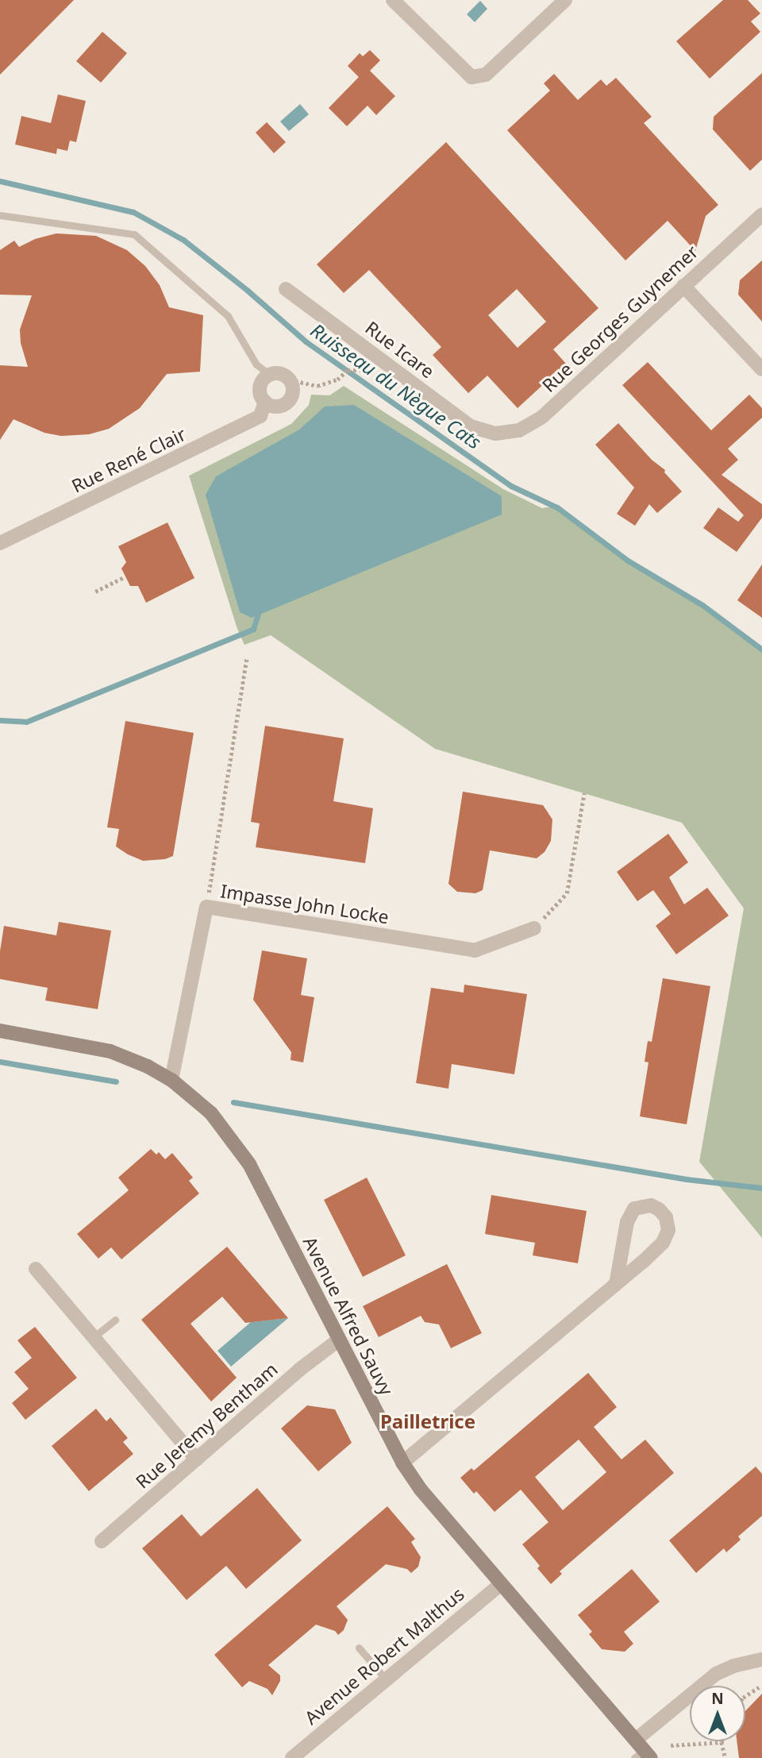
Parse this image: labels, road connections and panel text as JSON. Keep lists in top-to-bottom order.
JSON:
{
  "streets": {
    "street": [
      "Rue Georges Guynemer",
      "Rue Icare",
      "Rue René Clair",
      "Impasse John Locke",
      "Avenue Alfred Sauvy",
      "Rue Jeremy Bentham",
      "Avenue Robert Malthus"
    ]
  },
  "crossings": [
    ["Rue Georges Guynemer", "Rue Icare"],
    ["Impasse John Locke", "Avenue Alfred Sauvy"],
    ["Avenue Alfred Sauvy", "Rue Jeremy Bentham"],
    ["Avenue Alfred Sauvy", "Avenue Robert Malthus"]
  ],
  "districts": ["Pailletrice"],
  "water": ["Ruisseau du Nègue Cats"],
  "north": "top"
}
